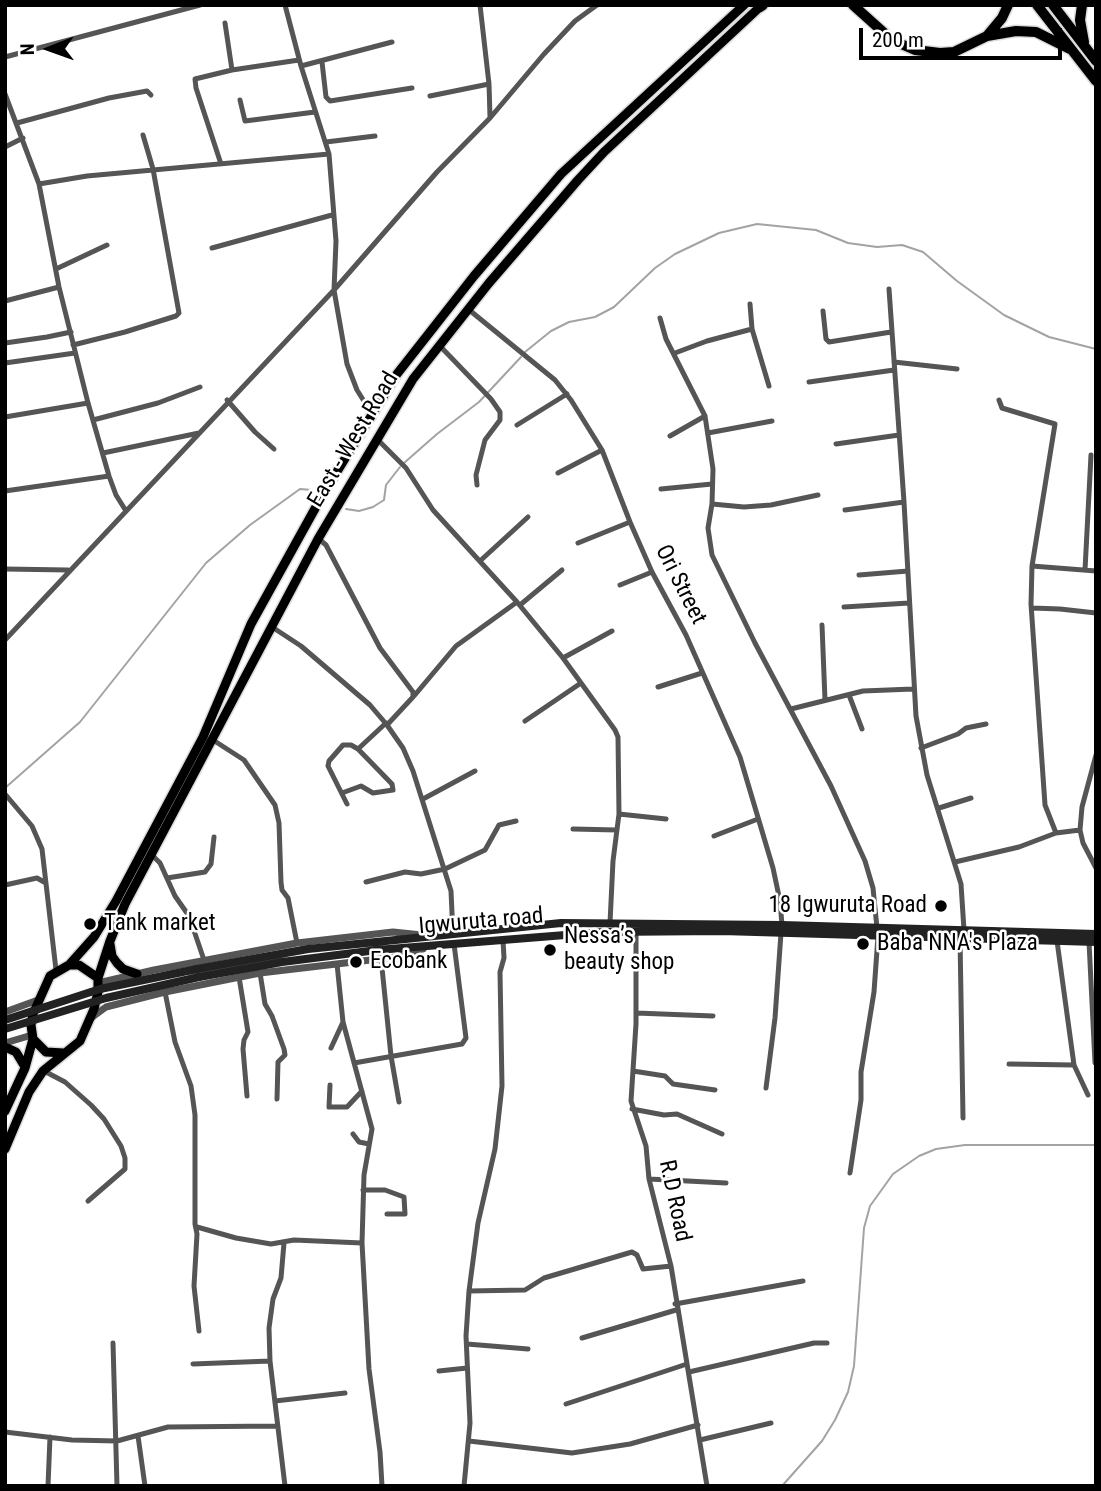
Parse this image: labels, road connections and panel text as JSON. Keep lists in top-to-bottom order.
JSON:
{
  "streets": {
    "main road": ["East - West Road", "Igwuruta road"],
    "street": ["Ori Street", "R.D Road"]
  },
  "crossings": [
    ["East - West Road", "Ori Street"],
    ["East - West Road", "Igwuruta road"],
    ["Ori Street", "Igwuruta road"],
    ["Igwuruta road", "R.D Road"]
  ],
  "places": [
    "18 Igwuruta Road",
    "Tank market",
    "Baba NNA's Plaza",
    "Nessa’s beauty shop",
    "Ecobank"
  ],
  "scale_bar": "200 m",
  "north": "left"
}
